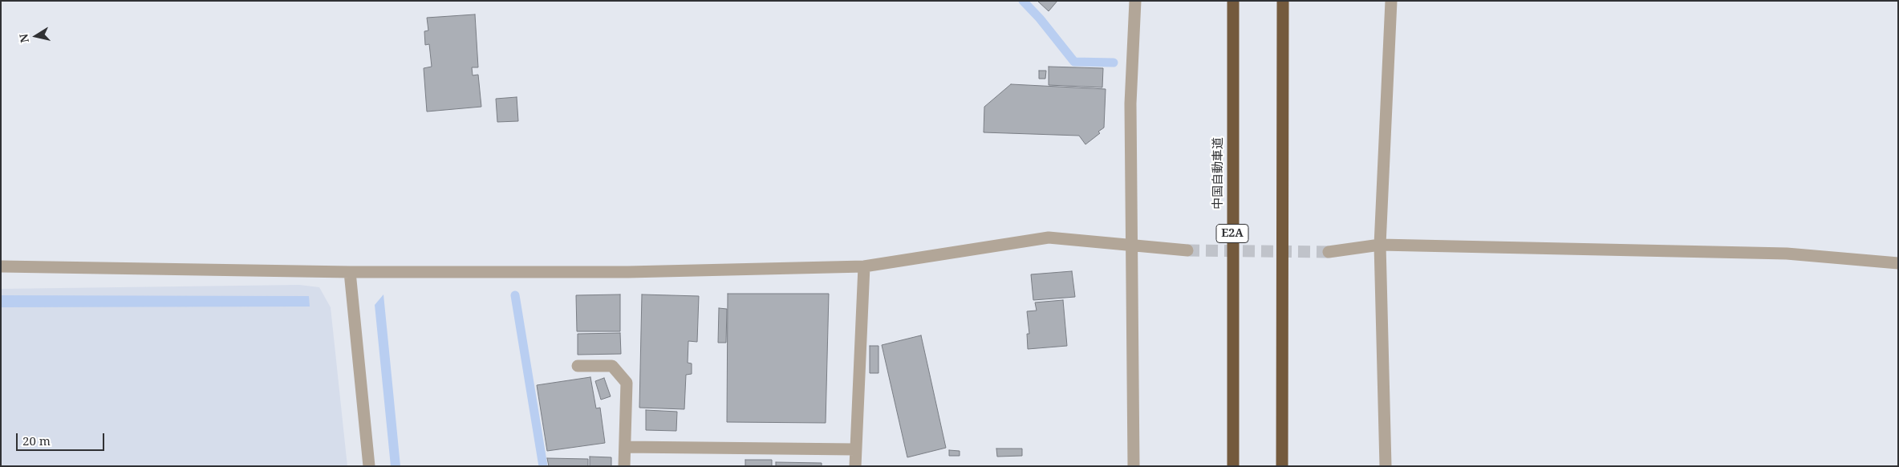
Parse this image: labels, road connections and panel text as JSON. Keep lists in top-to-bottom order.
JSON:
{
  "streets": {
    "highway": ["中国自動車道", "E2A"]
  },
  "scale_bar": "20 m",
  "north": "left"
}
